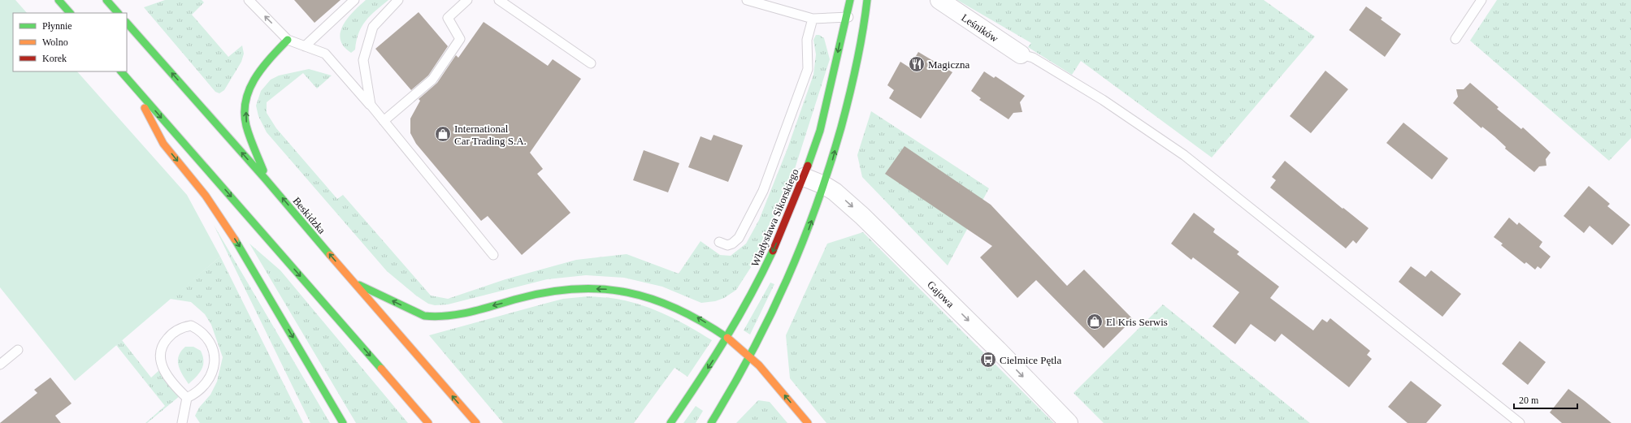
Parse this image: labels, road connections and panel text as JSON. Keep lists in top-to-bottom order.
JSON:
{
  "streets": {
    "main road": ["Beskidzka", "Władysława Sikorskiego"],
    "street": ["Leśników", "Gajowa"]
  },
  "crossings": [
    ["Władysława Sikorskiego", "Gajowa"]
  ],
  "one_way": ["Gajowa"],
  "places": {
    "restaurant": ["Magiczna"],
    "shop": ["International Car Trading S.A.", "El Kris Serwis"],
    "bus stop": ["Cielmice Pętla"]
  },
  "legend": ["Płynnie", "Wolno", "Korek"],
  "scale_bar": "20 m"
}
